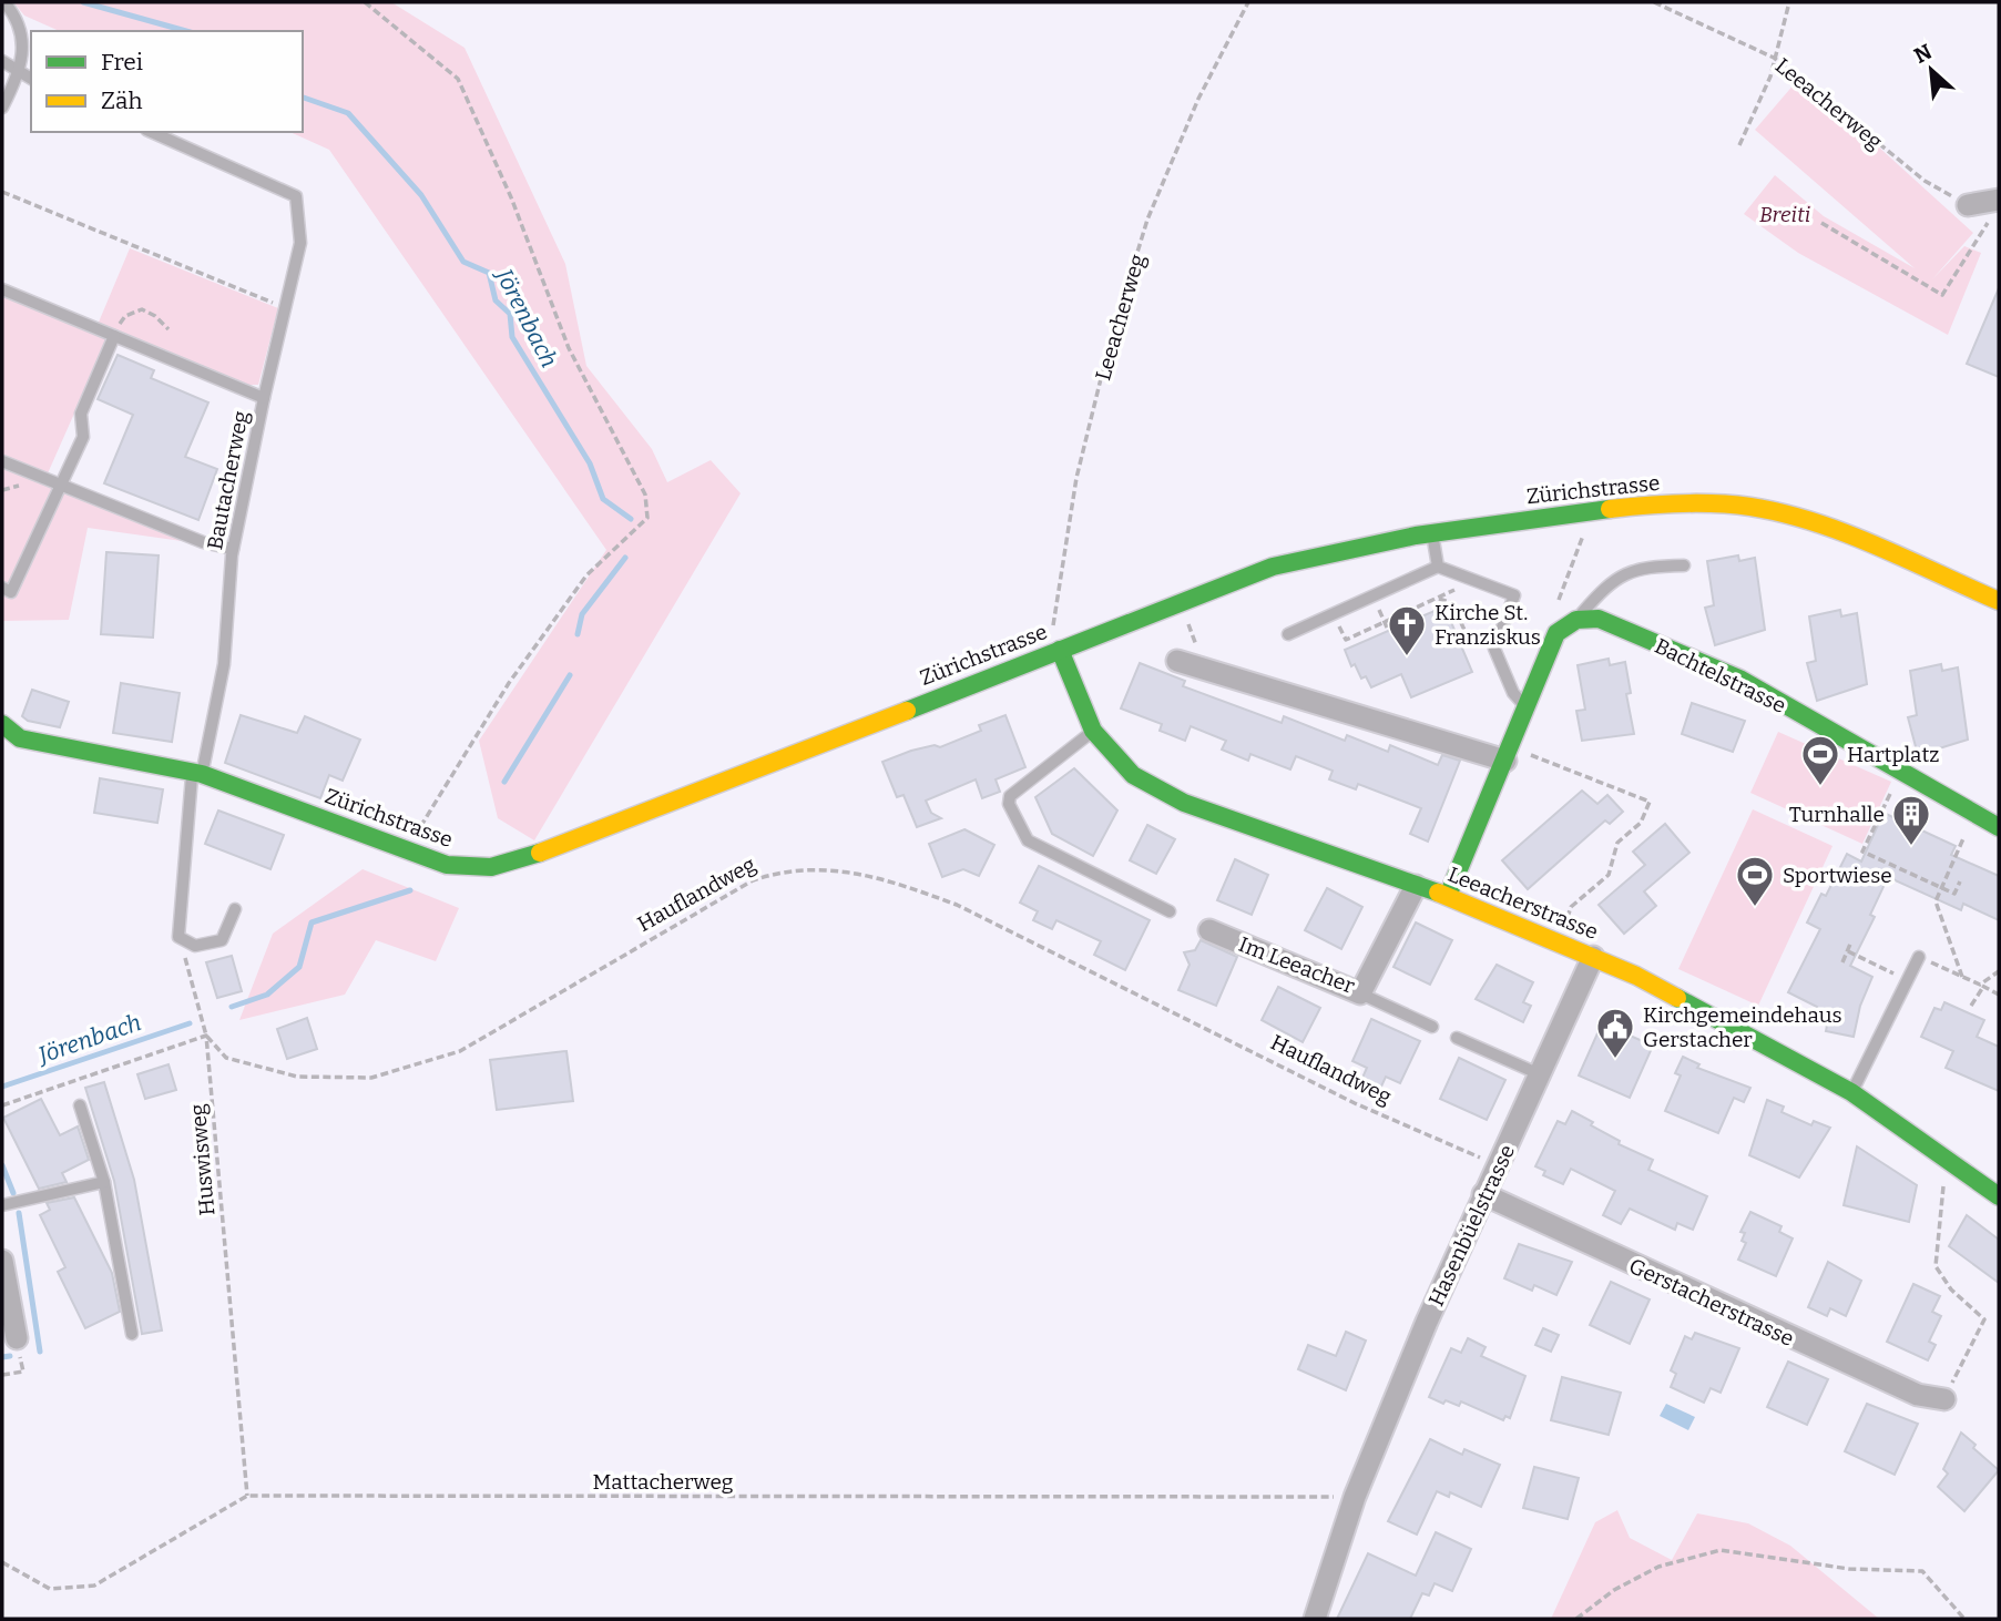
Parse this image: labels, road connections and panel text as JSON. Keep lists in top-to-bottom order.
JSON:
{
  "streets": {
    "main road": ["Zürichstrasse", "Bachtelstrasse", "Leeacherstrasse"],
    "street": ["Im Leeacher", "Hasenbüelstrasse", "Gerstacherstrasse"],
    "lane": ["Bautacherweg"],
    "path": [
      "Leeacherweg",
      "Hauflandweg",
      "Huswisweg",
      "Mattacherweg"
    ]
  },
  "crossings": [
    ["Leeacherweg", "Zürichstrasse"],
    ["Leeacherweg", "Leeacherstrasse"],
    ["Bautacherweg", "Zürichstrasse"],
    ["Zürichstrasse", "Leeacherstrasse"],
    ["Hauflandweg", "Huswisweg"],
    ["Hauflandweg", "Hasenbüelstrasse"],
    ["Leeacherstrasse", "Im Leeacher"],
    ["Leeacherstrasse", "Hasenbüelstrasse"],
    ["Huswisweg", "Mattacherweg"],
    ["Hasenbüelstrasse", "Gerstacherstrasse"],
    ["Hasenbüelstrasse", "Mattacherweg"]
  ],
  "water": ["Jörenbach"],
  "parks": ["Breiti"],
  "places": {
    "church": ["Kirche St. Franziskus"],
    "sports": ["Hartplatz", "Sportwiese"],
    "building": ["Turnhalle"],
    "public building": ["Kirchgemeindehaus Gerstacher"]
  },
  "legend": ["Frei", "Zäh"],
  "north": "top left"
}
